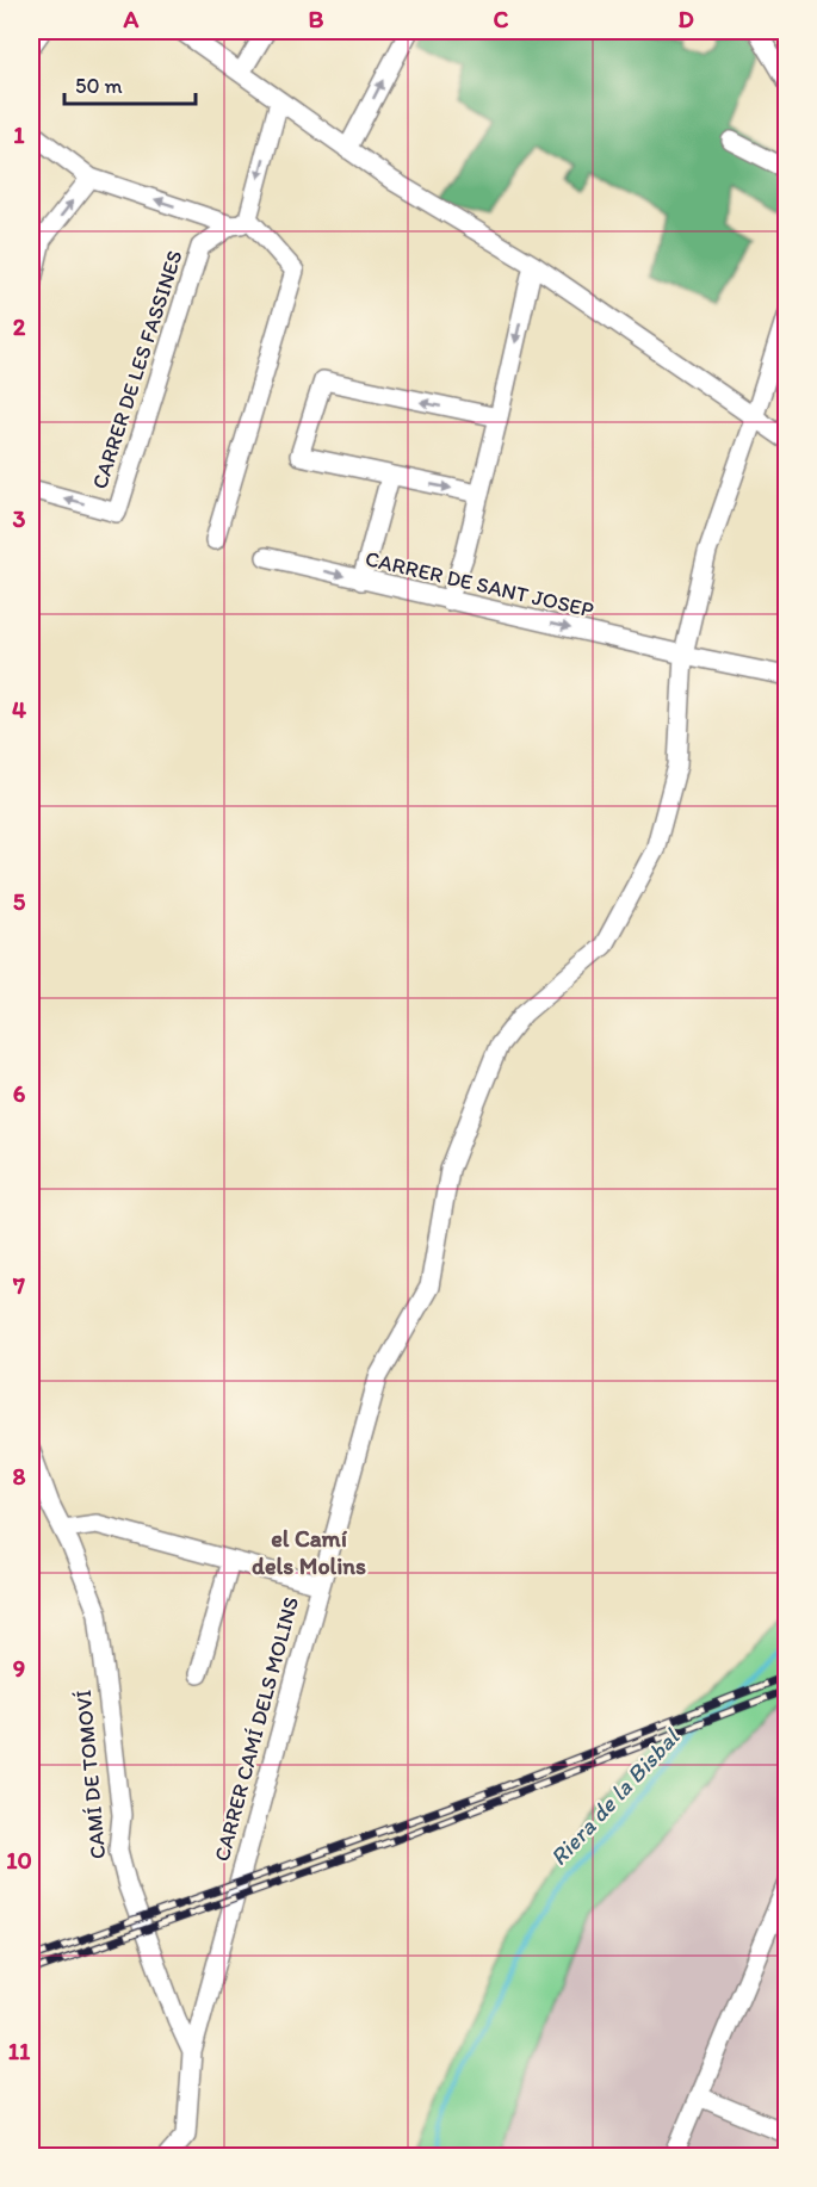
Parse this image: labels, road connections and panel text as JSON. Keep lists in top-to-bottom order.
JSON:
{
  "streets": {
    "street": [
      "CARRER DE LES FASSINES",
      "CARRER DE SANT JOSEP",
      "CARRER CAMÍ DELS MOLINS",
      "CAMÍ DE TOMOVÍ"
    ]
  },
  "crossings": [
    ["CARRER DE SANT JOSEP", "CARRER CAMÍ DELS MOLINS"],
    ["CARRER CAMÍ DELS MOLINS", "CAMÍ DE TOMOVÍ"]
  ],
  "one_way": ["CARRER DE LES FASSINES", "CARRER DE SANT JOSEP"],
  "districts": ["el Camí dels Molins"],
  "water": ["Riera de la Bisbal"],
  "scale_bar": "50 m",
  "grid": {
    "columns": [
      "A",
      "B",
      "C",
      "D"
    ],
    "rows": [
      "1",
      "2",
      "3",
      "4",
      "5",
      "6",
      "7",
      "8",
      "9",
      "10",
      "11"
    ]
  }
}
